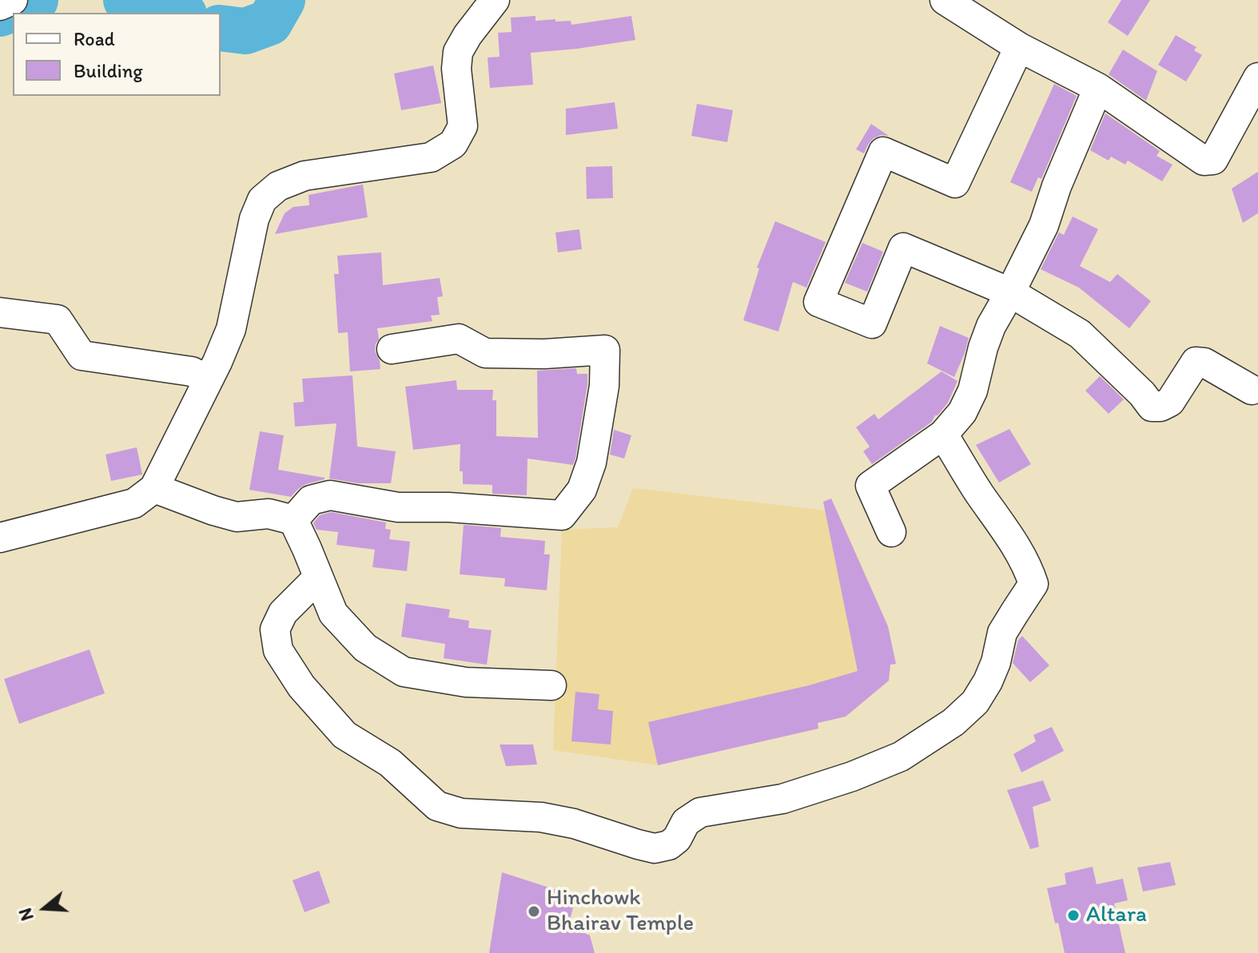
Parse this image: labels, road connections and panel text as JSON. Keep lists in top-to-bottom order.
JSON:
{
  "places": ["Hinchowk Bhairav Temple", "Altara"],
  "legend": ["Road", "Building"],
  "north": "left"
}
